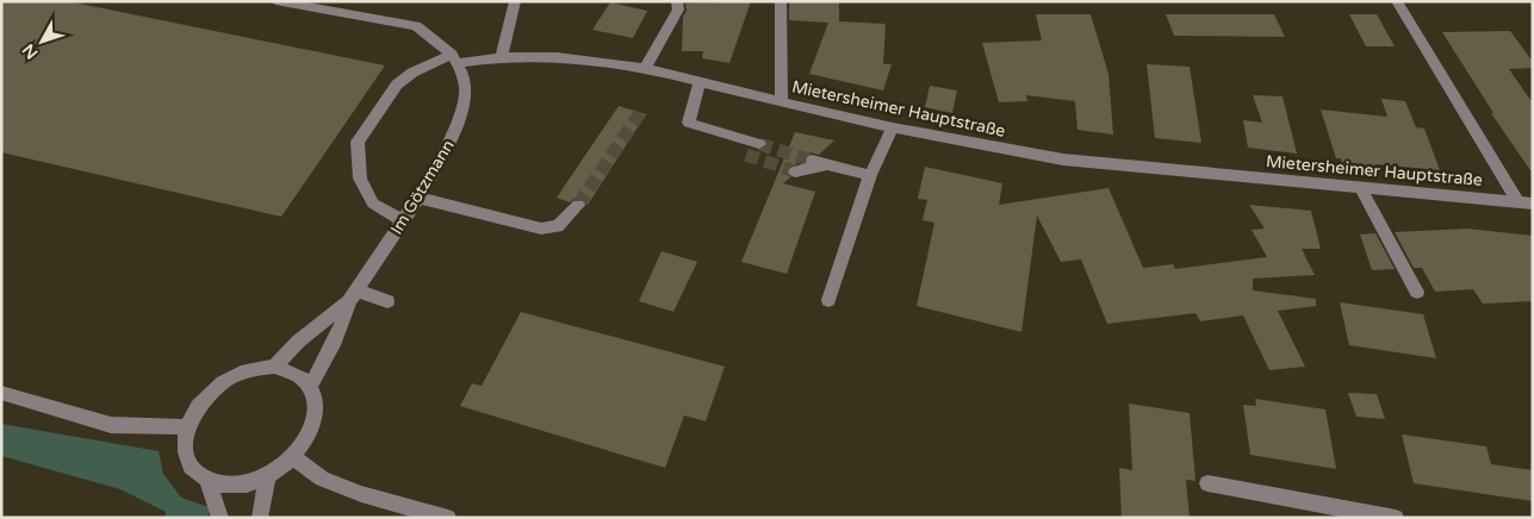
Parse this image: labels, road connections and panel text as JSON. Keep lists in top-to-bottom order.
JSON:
{
  "streets": {
    "street": ["Mietersheimer Hauptstraße", "Im Götzmann"]
  },
  "crossings": [
    ["Mietersheimer Hauptstraße", "Im Götzmann"]
  ],
  "north": "bottom left"
}
